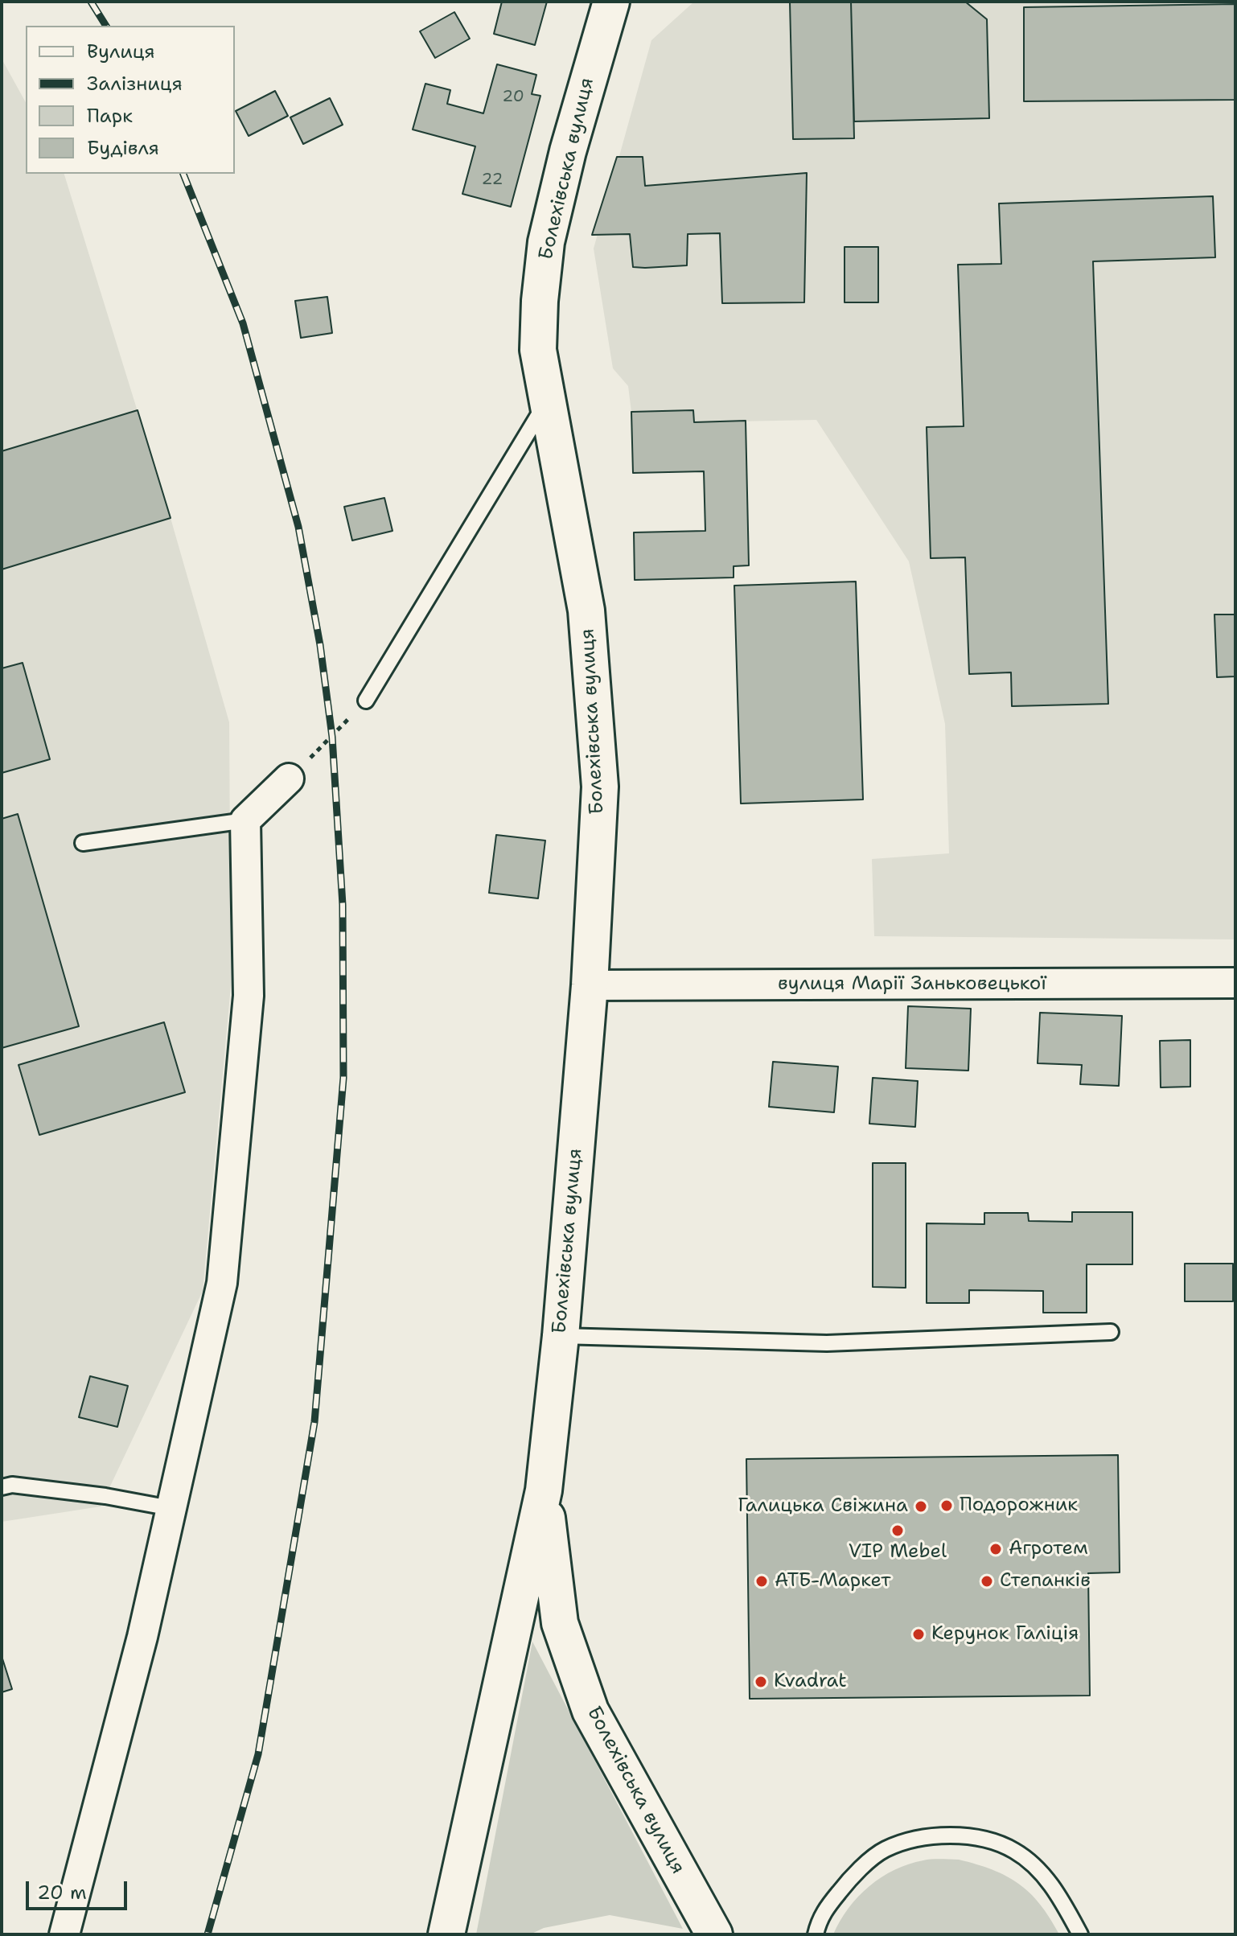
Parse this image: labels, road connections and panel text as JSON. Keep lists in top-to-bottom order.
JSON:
{
  "streets": {
    "main road": ["Болехівська вулиця"],
    "street": ["вулиця Марії Заньковецької"]
  },
  "crossings": [
    ["Болехівська вулиця", "вулиця Марії Заньковецької"]
  ],
  "places": [
    "Подорожник",
    "Галицька Свіжина",
    "VIP Mebel",
    "Агротем",
    "АТБ-Маркет",
    "Степанків",
    "Керунок Галіція",
    "Kvadrat"
  ],
  "house_numbers": ["20", "22"],
  "legend": [
    "Вулиця",
    "Залізниця",
    "Парк",
    "Будівля"
  ],
  "scale_bar": "20 m"
}
